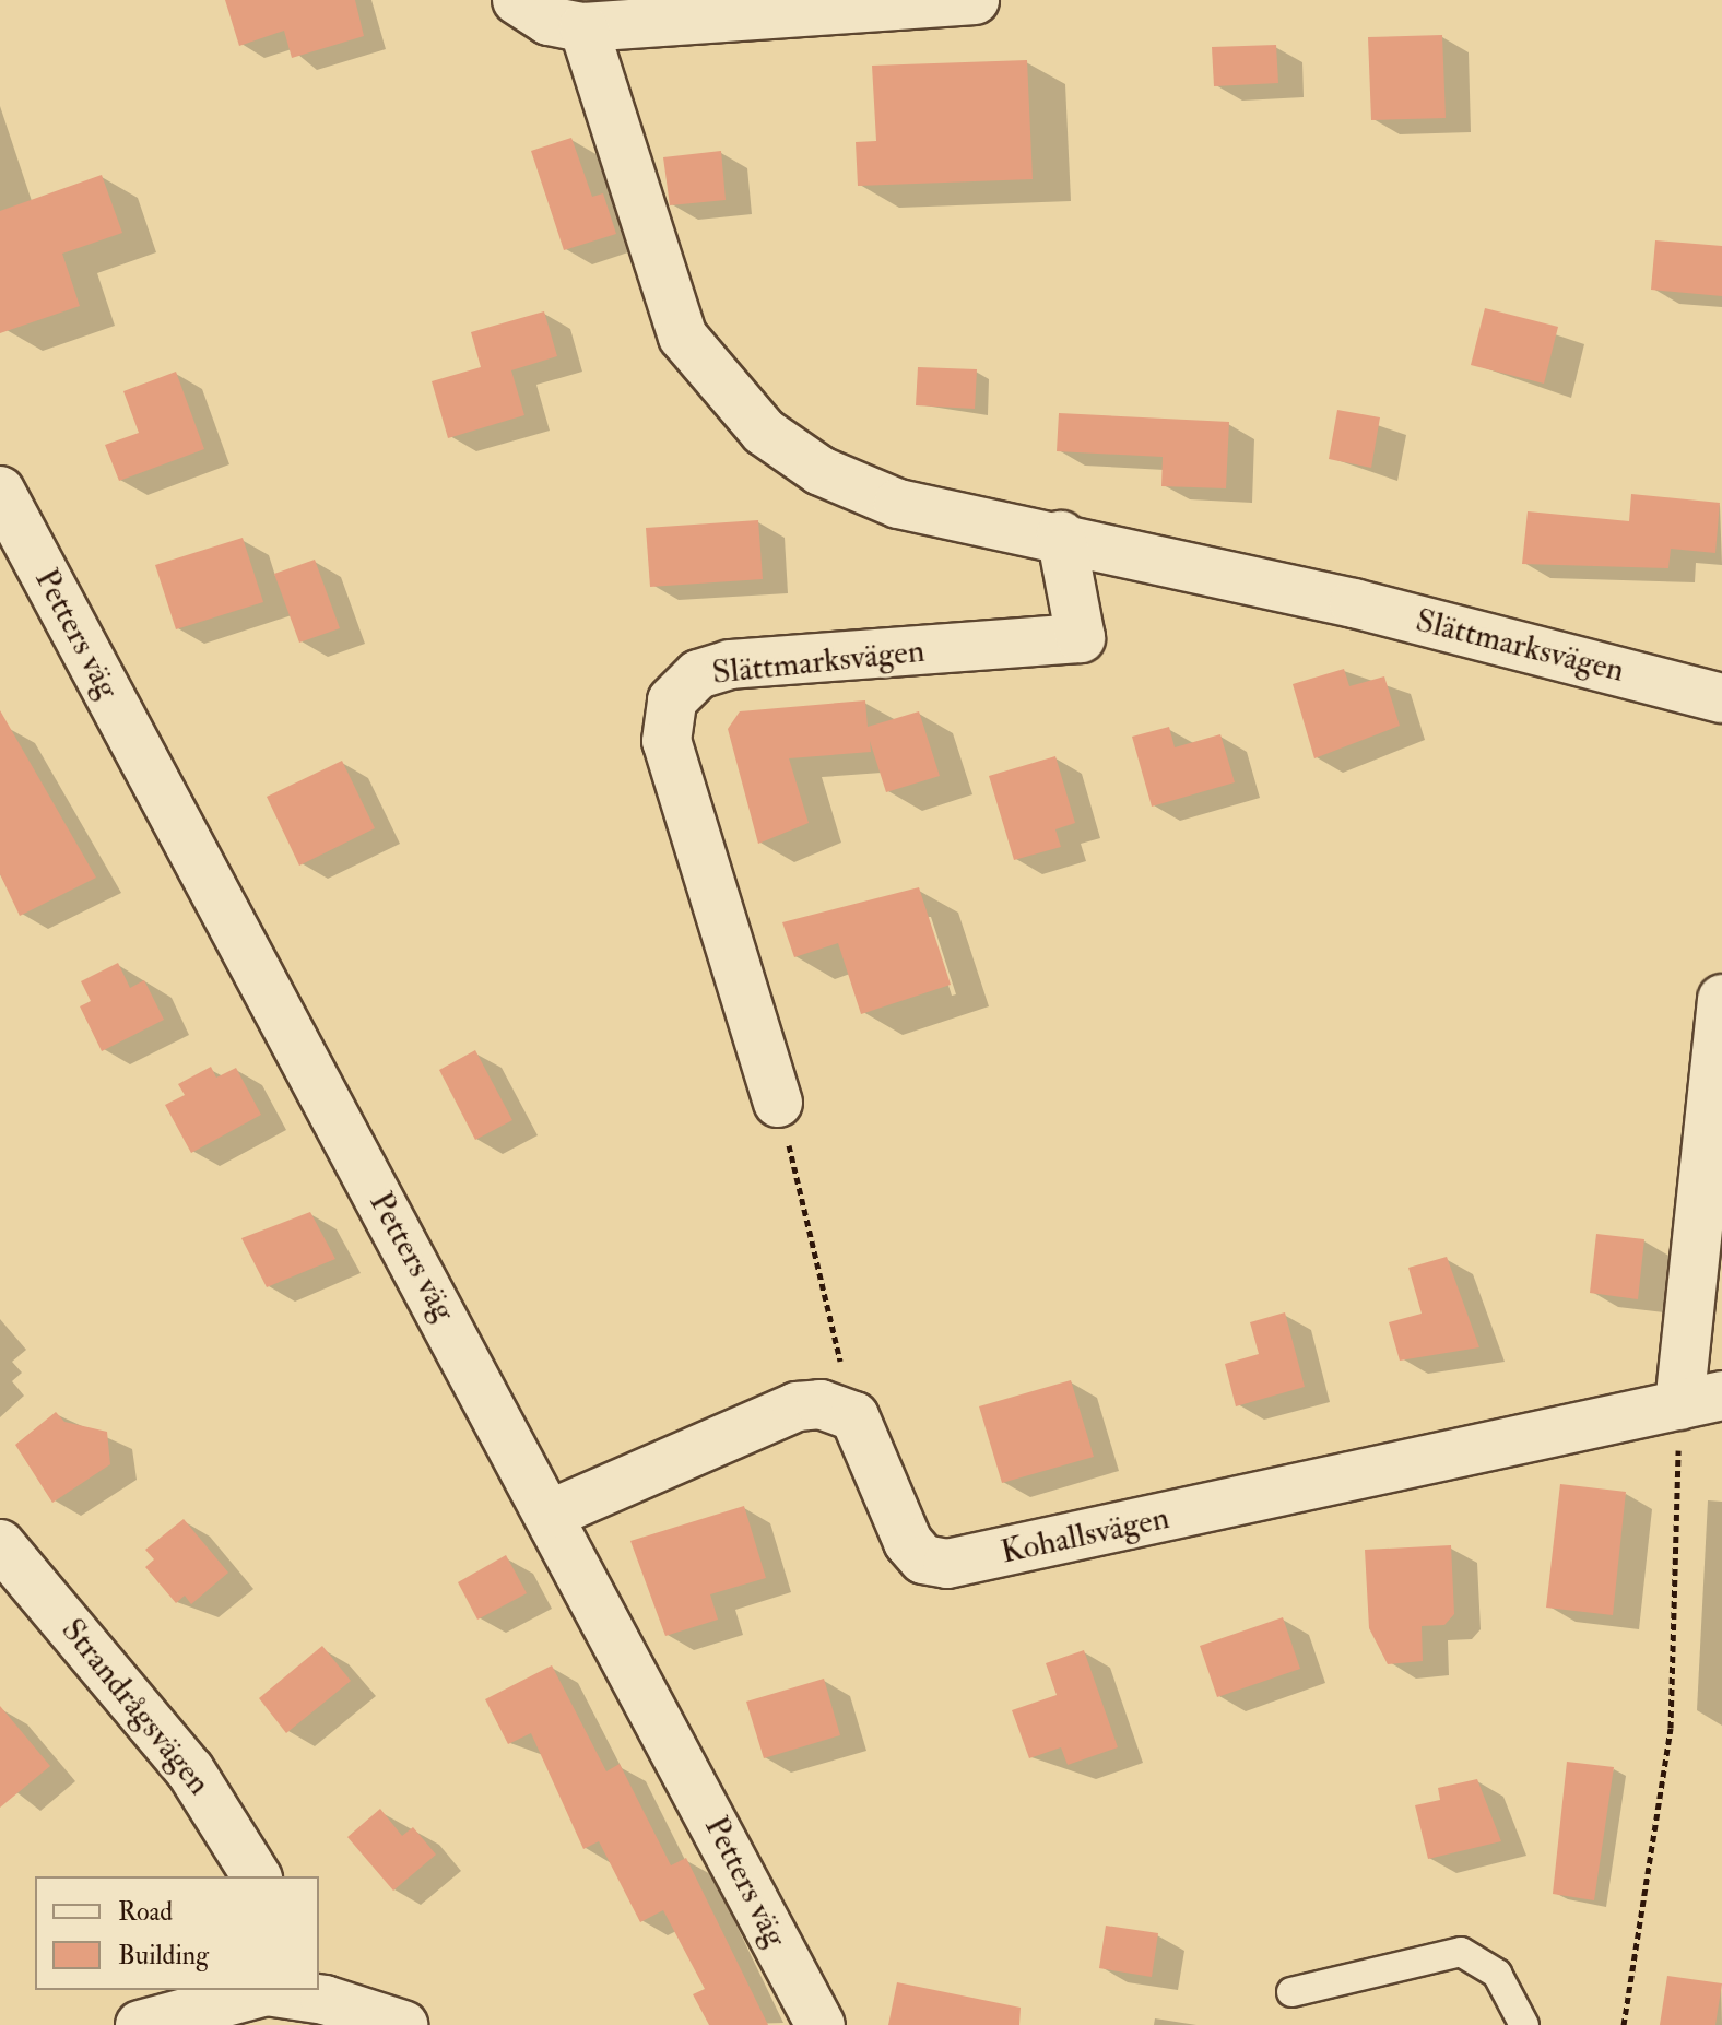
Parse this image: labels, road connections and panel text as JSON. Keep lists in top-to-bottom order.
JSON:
{
  "streets": {
    "street": [
      "Petters väg",
      "Slättmarksvägen",
      "Kohallsvägen",
      "Strandrågsvägen"
    ]
  },
  "legend": ["Road", "Building"]
}
